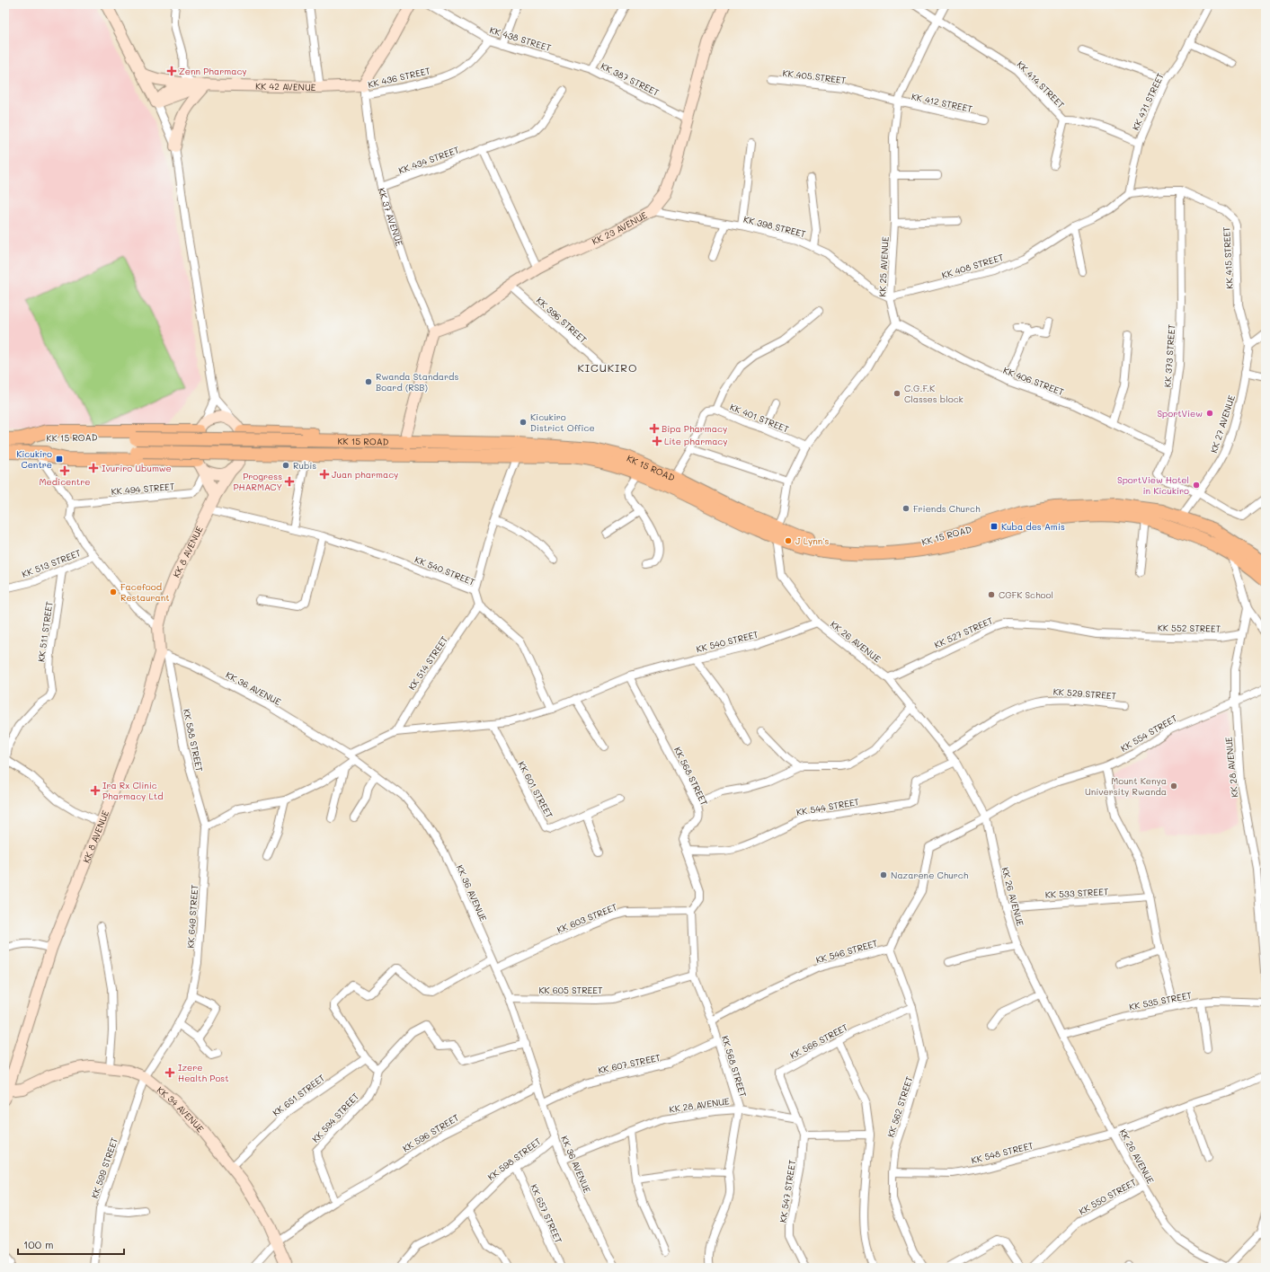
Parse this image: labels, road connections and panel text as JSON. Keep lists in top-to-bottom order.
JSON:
{
  "streets": {
    "highway": ["KK 15 ROAD"],
    "main road": [
      "KK 42 AVENUE",
      "KK 23 AVENUE",
      "KK 8 AVENUE",
      "KK 34 AVENUE"
    ],
    "street": [
      "KK 438 STREET",
      "KK 405 STREET",
      "KK 436 STREET",
      "KK 387 STREET",
      "KK 414 STREET",
      "KK 471 STREET",
      "KK 412 STREET",
      "KK 434 STREET",
      "KK 37 AVENUE",
      "KK 398 STREET",
      "KK 415 STREET",
      "KK 408 STREET",
      "KK 25 AVENUE",
      "KK 396 STREET",
      "KK 373 STREET",
      "KK 406 STREET",
      "KK 401 STREET",
      "KK 27 AVENUE",
      "KK 494 STREET",
      "KK 513 STREET",
      "KK 540 STREET",
      "KK 552 STREET",
      "KK 511 STREET",
      "KK 527 STREET",
      "KK 26 AVENUE",
      "KK 514 STREET",
      "KK 36 AVENUE",
      "KK 529 STREET",
      "KK 554 STREET",
      "KK 588 STREET",
      "KK 28 AVENUE",
      "KK 568 STREET",
      "KK 601 STREET",
      "KK 544 STREET",
      "KK 533 STREET",
      "KK 649 STREET",
      "KK 603 STREET",
      "KK 546 STREET",
      "KK 605 STREET",
      "KK 535 STREET",
      "KK 566 STREET",
      "KK 607 STREET",
      "KK 651 STREET",
      "KK 562 STREET",
      "KK 594 STREET",
      "KK 596 STREET",
      "KK 548 STREET",
      "KK 598 STREET",
      "KK 599 STREET",
      "KK 547 STREET",
      "KK 550 STREET",
      "KK 657 STREET"
    ]
  },
  "crossings": [
    ["KK 438 STREET", "KK 436 STREET"],
    ["KK 438 STREET", "KK 387 STREET"],
    ["KK 405 STREET", "KK 412 STREET"],
    ["KK 405 STREET", "KK 25 AVENUE"],
    ["KK 436 STREET", "KK 42 AVENUE"],
    ["KK 436 STREET", "KK 37 AVENUE"],
    ["KK 387 STREET", "KK 23 AVENUE"],
    ["KK 414 STREET", "KK 471 STREET"],
    ["KK 414 STREET", "KK 25 AVENUE"],
    ["KK 42 AVENUE", "KK 37 AVENUE"],
    ["KK 471 STREET", "KK 415 STREET"],
    ["KK 412 STREET", "KK 25 AVENUE"],
    ["KK 434 STREET", "KK 37 AVENUE"],
    ["KK 37 AVENUE", "KK 23 AVENUE"],
    ["KK 398 STREET", "KK 23 AVENUE"],
    ["KK 398 STREET", "KK 408 STREET"],
    ["KK 398 STREET", "KK 25 AVENUE"],
    ["KK 23 AVENUE", "KK 396 STREET"],
    ["KK 415 STREET", "KK 373 STREET"],
    ["KK 415 STREET", "KK 27 AVENUE"],
    ["KK 408 STREET", "KK 25 AVENUE"],
    ["KK 25 AVENUE", "KK 406 STREET"],
    ["KK 373 STREET", "KK 406 STREET"],
    ["KK 373 STREET", "KK 27 AVENUE"],
    ["KK 27 AVENUE", "KK 15 ROAD"],
    ["KK 15 ROAD", "KK 26 AVENUE"],
    ["KK 15 ROAD", "KK 28 AVENUE"],
    ["KK 494 STREET", "KK 8 AVENUE"],
    ["KK 8 AVENUE", "KK 513 STREET"],
    ["KK 8 AVENUE", "KK 540 STREET"],
    ["KK 8 AVENUE", "KK 511 STREET"],
    ["KK 8 AVENUE", "KK 36 AVENUE"],
    ["KK 8 AVENUE", "KK 588 STREET"],
    ["KK 8 AVENUE", "KK 34 AVENUE"],
    ["KK 513 STREET", "KK 511 STREET"],
    ["KK 540 STREET", "KK 26 AVENUE"],
    ["KK 540 STREET", "KK 514 STREET"],
    ["KK 540 STREET", "KK 568 STREET"],
    ["KK 552 STREET", "KK 527 STREET"],
    ["KK 552 STREET", "KK 28 AVENUE"],
    ["KK 527 STREET", "KK 26 AVENUE"],
    ["KK 26 AVENUE", "KK 529 STREET"],
    ["KK 26 AVENUE", "KK 554 STREET"],
    ["KK 26 AVENUE", "KK 544 STREET"],
    ["KK 26 AVENUE", "KK 533 STREET"],
    ["KK 26 AVENUE", "KK 546 STREET"],
    ["KK 26 AVENUE", "KK 535 STREET"],
    ["KK 26 AVENUE", "KK 548 STREET"],
    ["KK 26 AVENUE", "KK 550 STREET"],
    ["KK 36 AVENUE", "KK 588 STREET"],
    ["KK 36 AVENUE", "KK 28 AVENUE"],
    ["KK 36 AVENUE", "KK 603 STREET"],
    ["KK 36 AVENUE", "KK 605 STREET"],
    ["KK 36 AVENUE", "KK 607 STREET"],
    ["KK 36 AVENUE", "KK 594 STREET"],
    ["KK 36 AVENUE", "KK 596 STREET"],
    ["KK 36 AVENUE", "KK 598 STREET"],
    ["KK 554 STREET", "KK 28 AVENUE"],
    ["KK 554 STREET", "KK 546 STREET"],
    ["KK 588 STREET", "KK 649 STREET"],
    ["KK 28 AVENUE", "KK 568 STREET"],
    ["KK 28 AVENUE", "KK 566 STREET"],
    ["KK 568 STREET", "KK 544 STREET"],
    ["KK 568 STREET", "KK 603 STREET"],
    ["KK 568 STREET", "KK 546 STREET"],
    ["KK 568 STREET", "KK 605 STREET"],
    ["KK 568 STREET", "KK 607 STREET"],
    ["KK 649 STREET", "KK 34 AVENUE"],
    ["KK 649 STREET", "KK 599 STREET"],
    ["KK 546 STREET", "KK 562 STREET"],
    ["KK 566 STREET", "KK 562 STREET"],
    ["KK 651 STREET", "KK 34 AVENUE"],
    ["KK 562 STREET", "KK 548 STREET"],
    ["KK 34 AVENUE", "KK 596 STREET"],
    ["KK 34 AVENUE", "KK 599 STREET"],
    ["KK 594 STREET", "KK 596 STREET"],
    ["KK 598 STREET", "KK 657 STREET"]
  ],
  "districts": ["KICUKIRO"],
  "places": {
    "health": [
      "Zenn Pharmacy",
      "Bipa Pharmacy",
      "Lite pharmacy",
      "Ivuriro Ubumwe",
      "Medicentre",
      "Juan pharmacy",
      "Progress PHARMACY",
      "Ira Rx Clinic Pharmacy Ltd",
      "Izere Health Post"
    ],
    "other": [
      "Rwanda Standards Board (RSB)",
      "C.G.F.K Classes block",
      "SportView",
      "Kicukiro District Office",
      "Rubis",
      "SportView Hotel in Kicukiro",
      "Friends Church",
      "J Lynn's",
      "Facefood Restaurant",
      "CGFK School",
      "Mount Kenya University Rwanda",
      "Nazarene Church"
    ],
    "transit": ["Kicukiro Centre", "Kuba des Amis"]
  },
  "scale_bar": "100 m"
}
